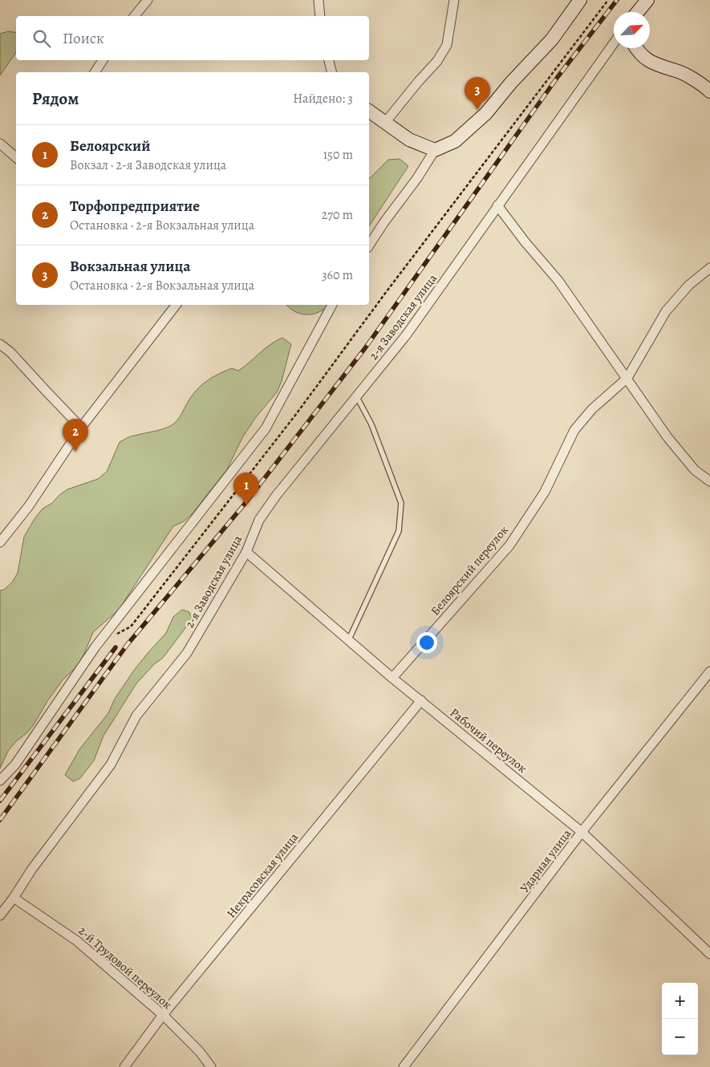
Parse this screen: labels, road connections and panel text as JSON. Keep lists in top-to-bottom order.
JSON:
{
  "streets": {
    "street": [
      "2-я Заводская улица",
      "Белоярский переулок",
      "Рабочий переулок",
      "Ударная улица",
      "Некрасовская улица",
      "2-й Трудовой переулок"
    ]
  },
  "crossings": [
    ["2-я Заводская улица", "Рабочий переулок"],
    ["2-я Заводская улица", "2-й Трудовой переулок"],
    ["Белоярский переулок", "Рабочий переулок"],
    ["Рабочий переулок", "Ударная улица"],
    ["Рабочий переулок", "Некрасовская улица"],
    ["Некрасовская улица", "2-й Трудовой переулок"]
  ],
  "north": "top right",
  "page": {
    "search": "Поиск",
    "heading": ["Рядом", "Найдено: 3"],
    "pins": ["3", "2", "1"],
    "list": [
      {
        "mark": "1",
        "name": "Белоярский",
        "note": "Вокзал · 2-я Заводская улица",
        "value": "150 m"
      },
      {
        "mark": "2",
        "name": "Торфопредприятие",
        "note": "Остановка · 2-я Вокзальная улица",
        "value": "270 m"
      },
      {
        "mark": "3",
        "name": "Вокзальная улица",
        "note": "Остановка · 2-я Вокзальная улица",
        "value": "360 m"
      }
    ],
    "map_buttons": ["+", "−"]
  }
}
